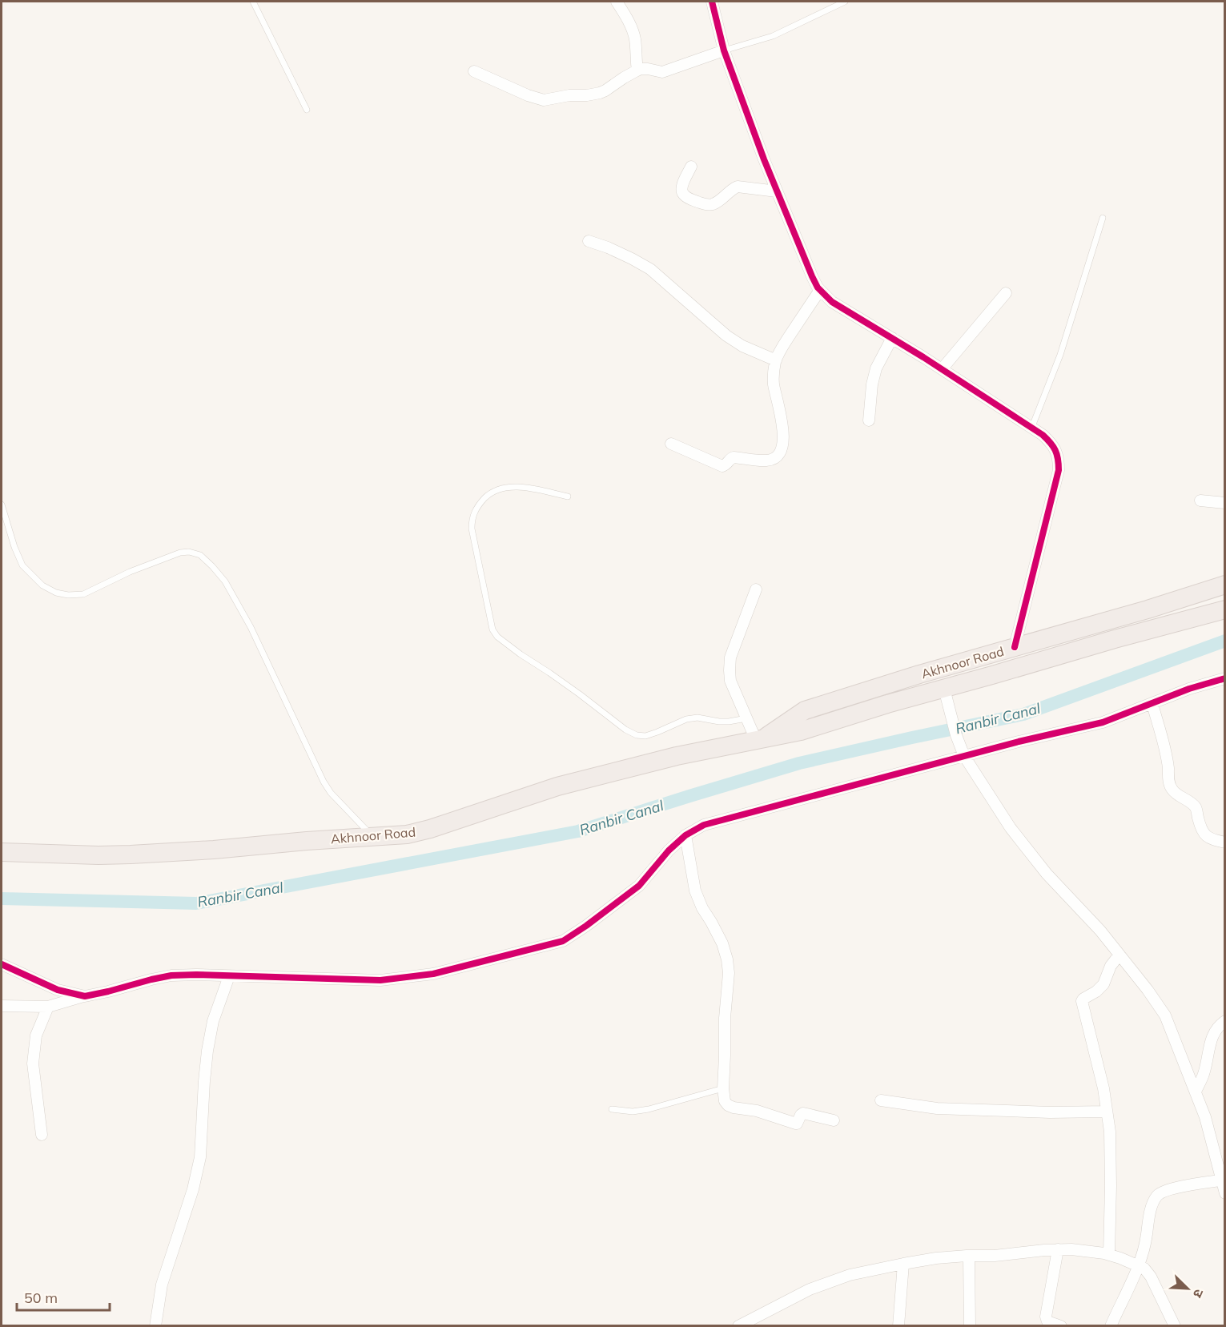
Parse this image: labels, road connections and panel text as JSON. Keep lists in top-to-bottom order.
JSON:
{
  "streets": {
    "highway": ["Akhnoor Road"]
  },
  "water": ["Ranbir Canal"],
  "scale_bar": "50 m",
  "north": "bottom right"
}
